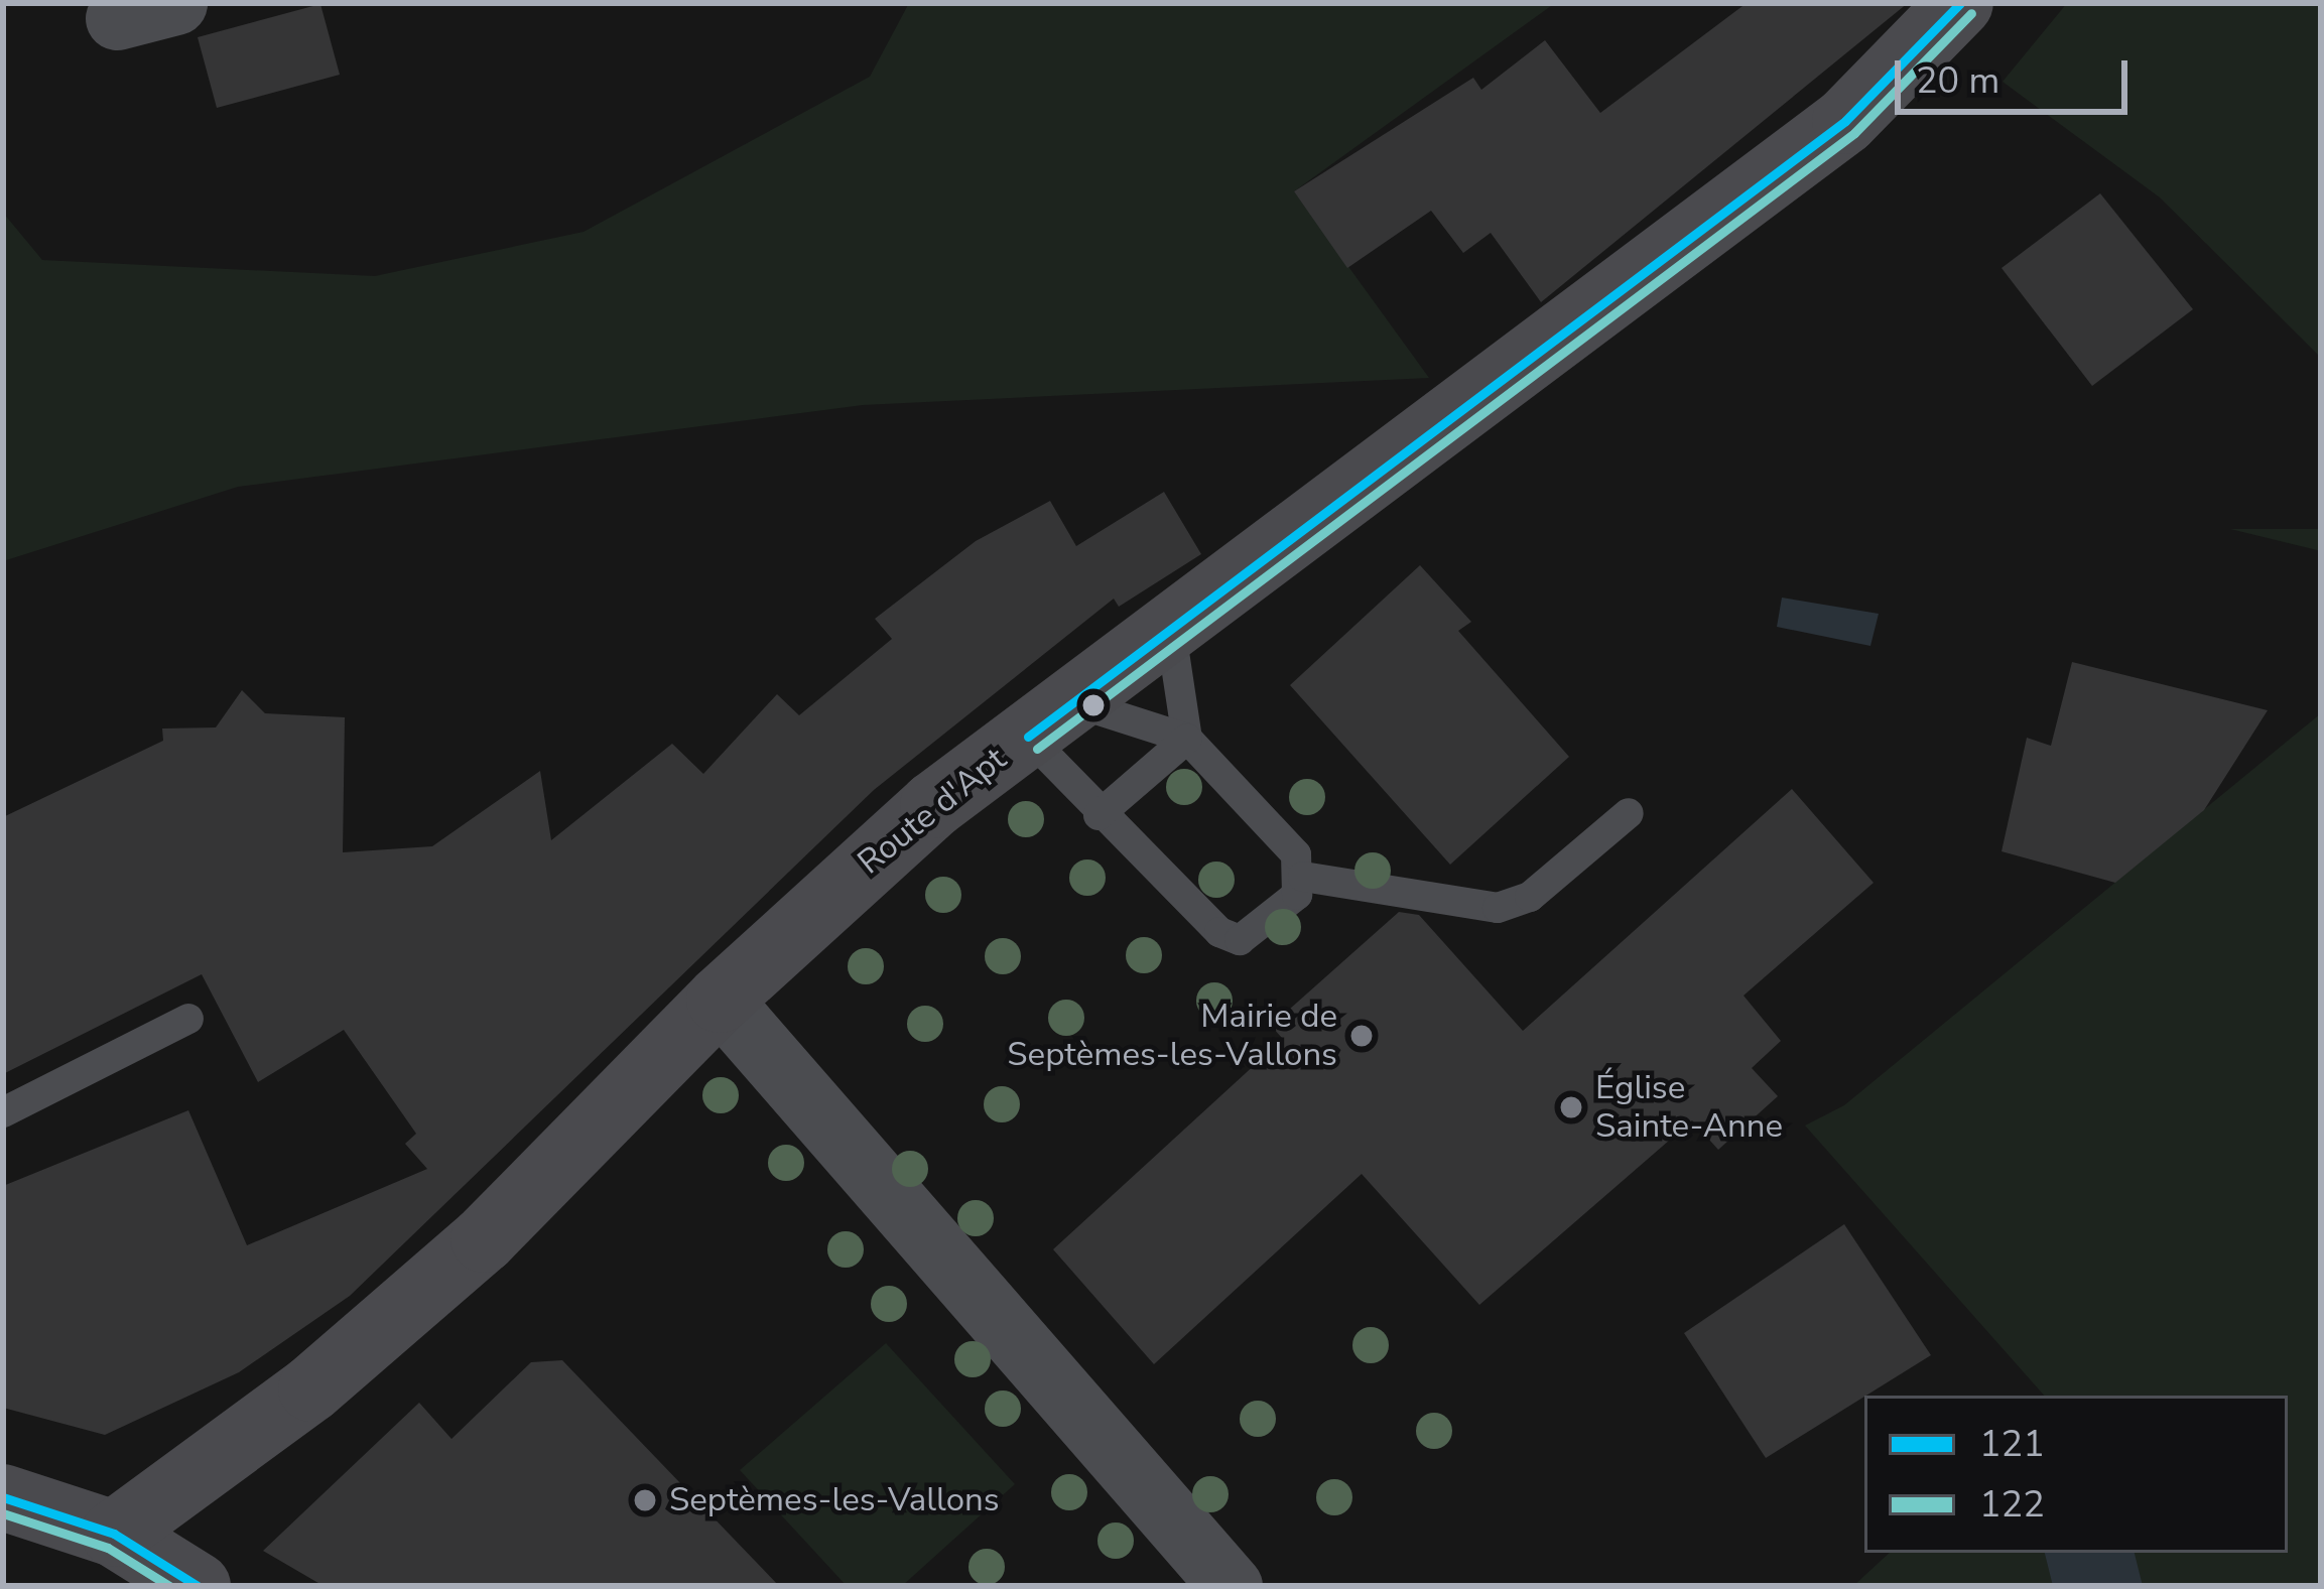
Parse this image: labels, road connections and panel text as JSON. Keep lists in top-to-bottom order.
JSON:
{
  "streets": {
    "main road": ["Route d'Apt"]
  },
  "places": ["Mairie de Septèmes-les-Vallons", "Église Sainte-Anne", "Septèmes-les-Vallons"],
  "lines": ["transit line 121", "transit line 122"],
  "legend": ["121", "122"],
  "scale_bar": "20 m"
}
